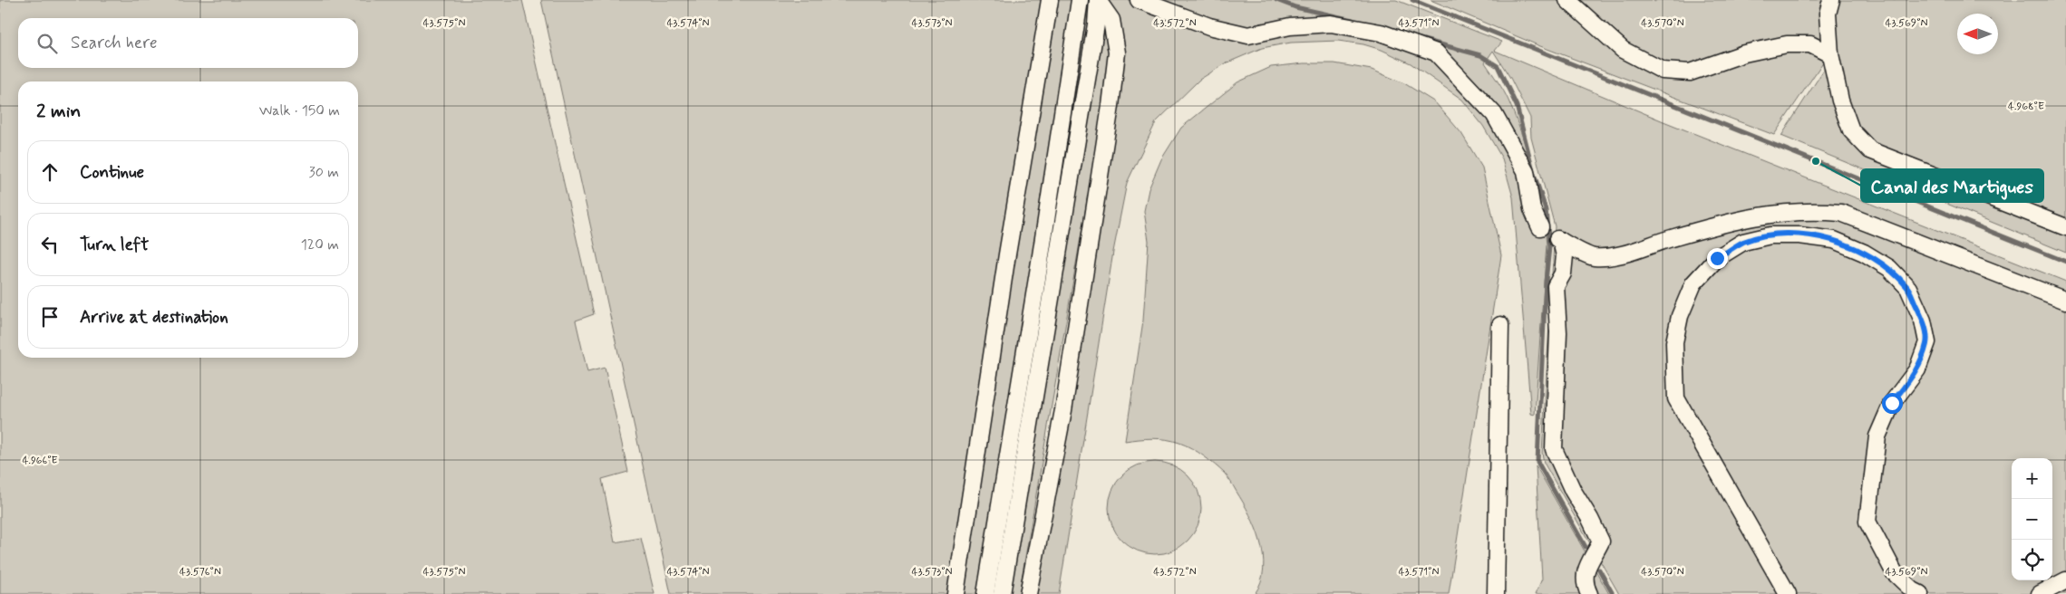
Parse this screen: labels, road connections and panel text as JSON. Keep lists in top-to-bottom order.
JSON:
{
  "places": ["Canal des Martigues"],
  "north": "left",
  "page": {
    "search": "Search here",
    "heading": ["2 min", "Walk · 150 m"],
    "list": [
      ["Continue", "30 m"],
      ["Turn left", "120 m"],
      "Arrive at destination"
    ],
    "map_buttons": ["+", "−"]
  },
  "coordinates": [
    "43.575°N",
    "43.574°N",
    "43.573°N",
    "43.572°N",
    "43.571°N",
    "43.570°N",
    "43.569°N",
    "4.968°E",
    "4.966°E",
    "43.576°N"
  ]
}
